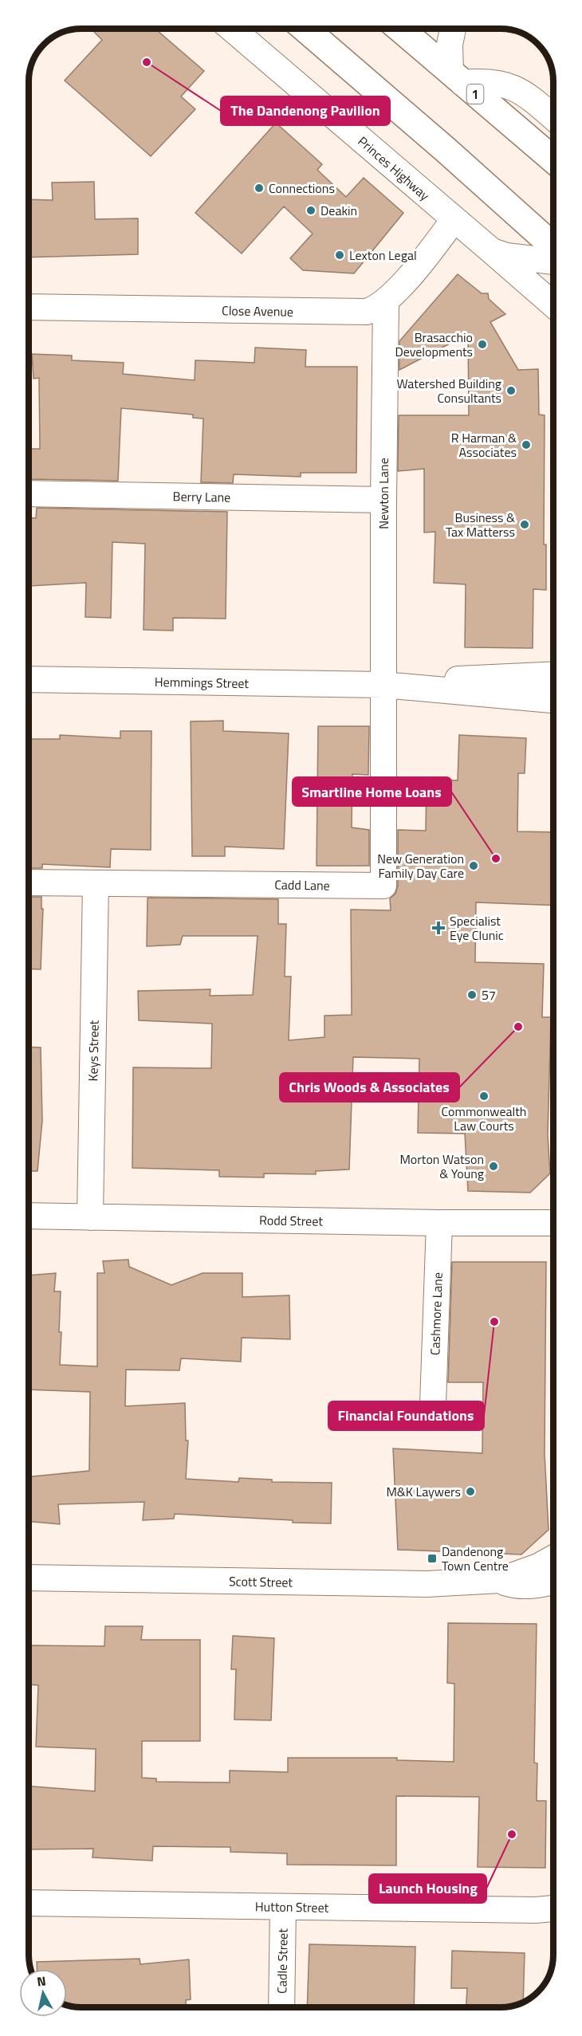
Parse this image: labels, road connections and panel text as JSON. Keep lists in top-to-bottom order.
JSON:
{
  "streets": {
    "highway": ["1"],
    "street": [
      "Princes Highway",
      "Close Avenue",
      "Newton Lane",
      "Berry Lane",
      "Hemmings Street",
      "Cadd Lane",
      "Keys Street",
      "Rodd Street",
      "Cashmore Lane",
      "Scott Street",
      "Hutton Street",
      "Cadle Street"
    ]
  },
  "crossings": [
    ["Princes Highway", "Close Avenue"],
    ["Close Avenue", "Newton Lane"],
    ["Newton Lane", "Berry Lane"],
    ["Newton Lane", "Hemmings Street"],
    ["Newton Lane", "Cadd Lane"],
    ["Hemmings Street", "Cadd Lane"],
    ["Cadd Lane", "Keys Street"],
    ["Keys Street", "Rodd Street"],
    ["Rodd Street", "Cashmore Lane"],
    ["Hutton Street", "Cadle Street"]
  ],
  "places": {
    "other": [
      "The Dandenong Pavilion",
      "Connections",
      "Deakin",
      "Lexton Legal",
      "Brasacchio Developments",
      "Watershed Building Consultants",
      "R Harman & Associates",
      "Business & Tax Matterss",
      "Smartline Home Loans",
      "New Generation Family Day Care",
      "57",
      "Chris Woods & Associates",
      "Commonwealth Law Courts",
      "Morton Watson & Young",
      "Financial Foundations",
      "M&K Laywers",
      "Launch Housing"
    ],
    "health": ["Specialist Eye Clunic"],
    "transit": ["Dandenong Town Centre"]
  },
  "north": "top"
}
